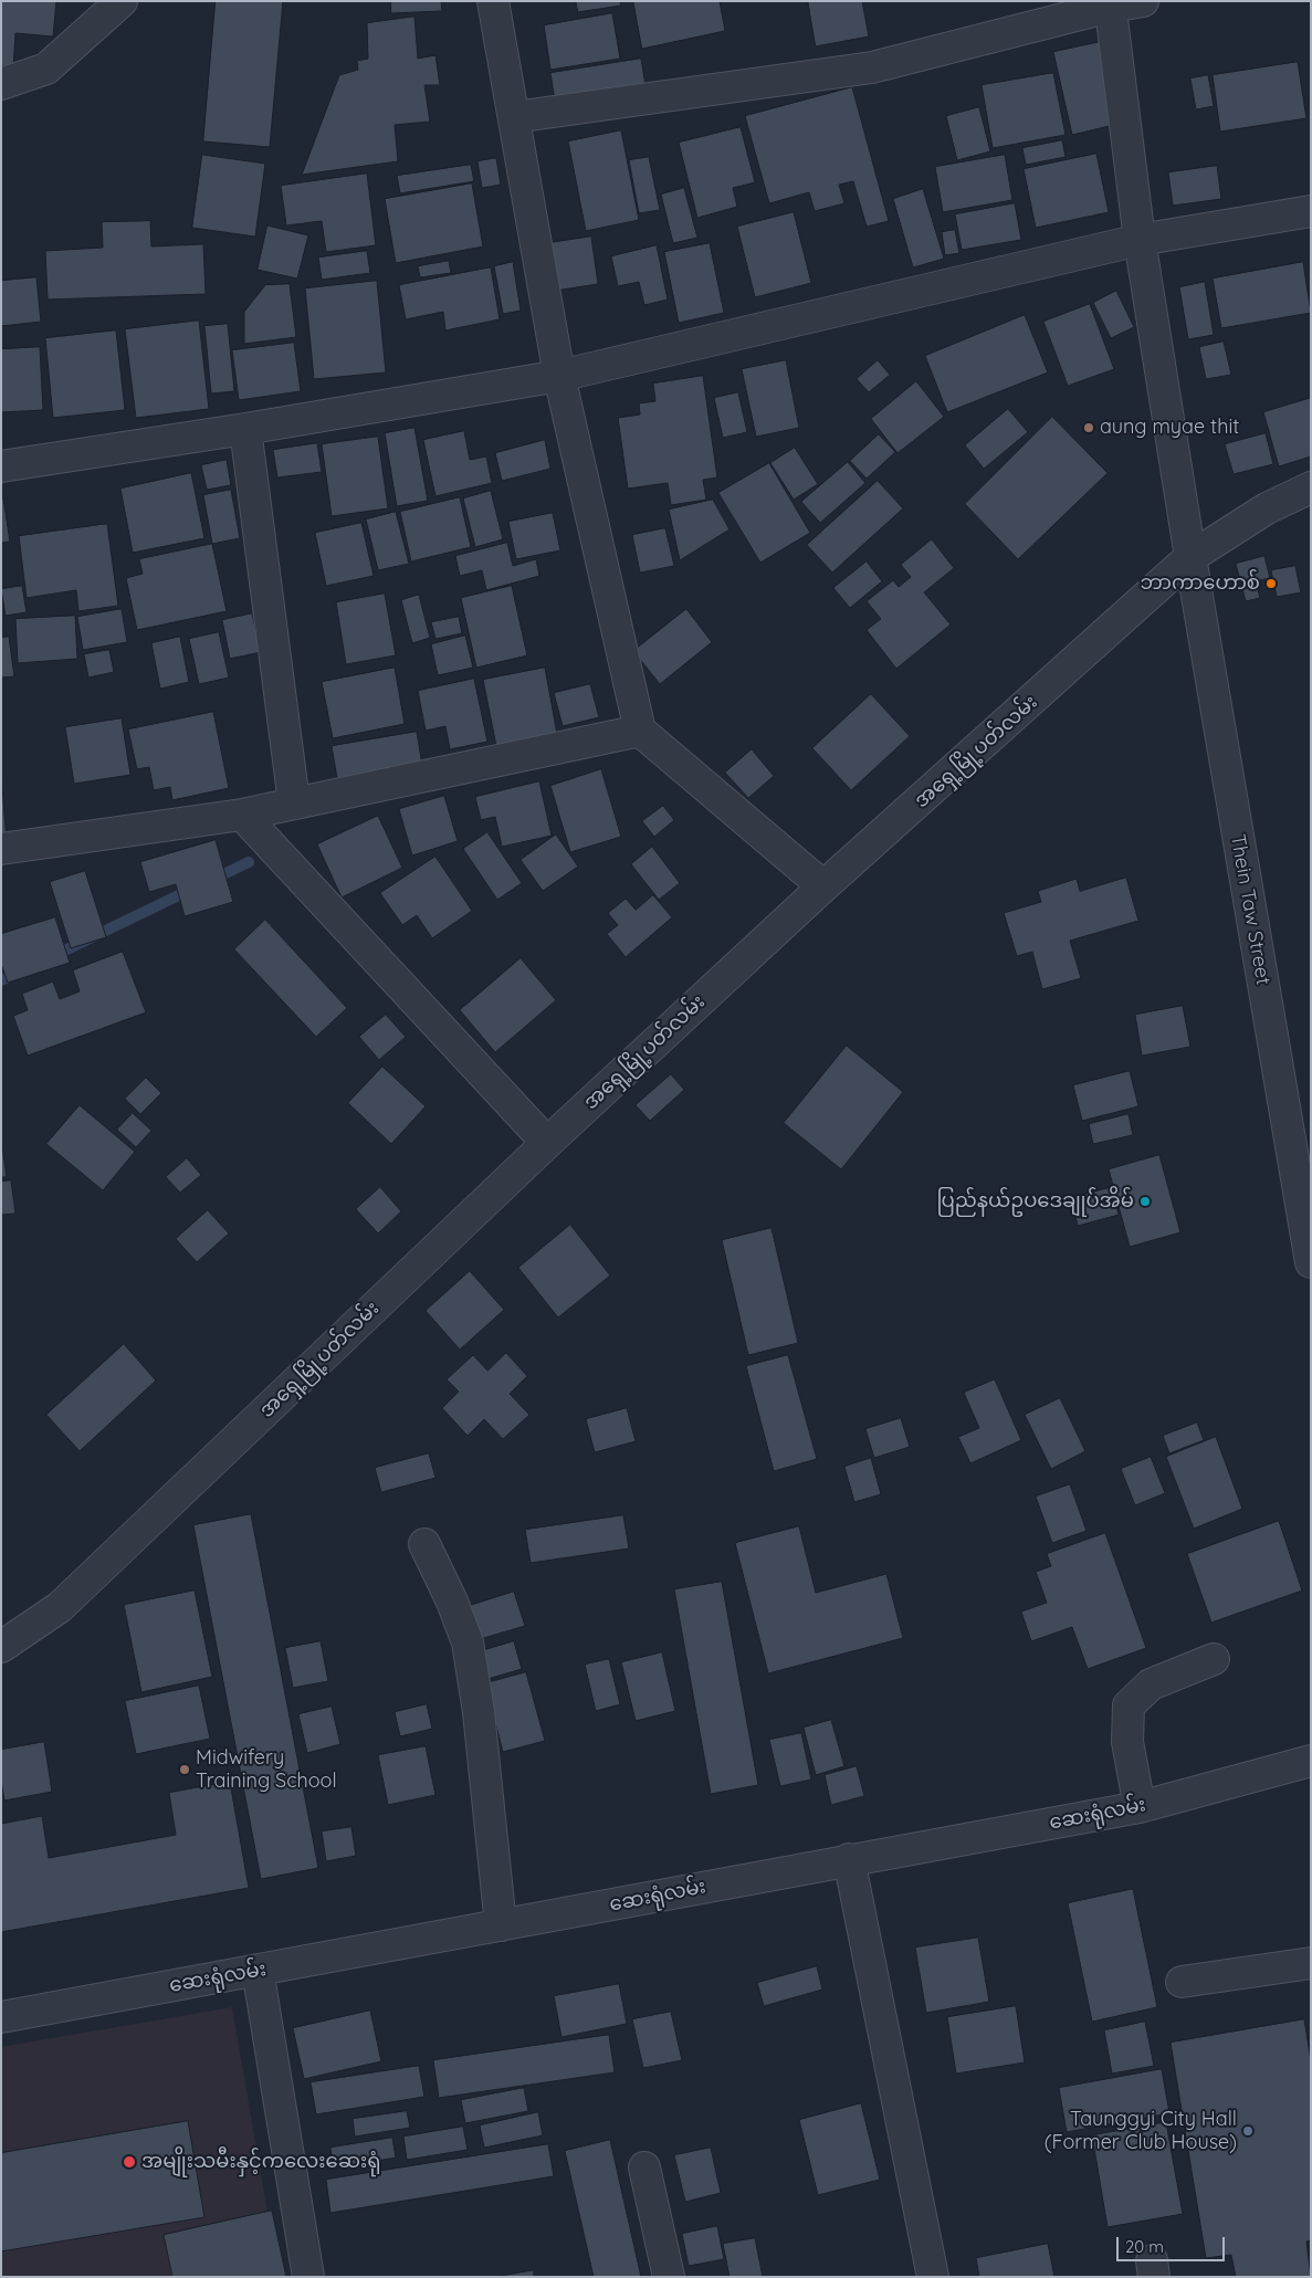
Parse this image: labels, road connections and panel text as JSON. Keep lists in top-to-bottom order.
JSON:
{
  "streets": {
    "street": ["အရှေ့မြို့ပတ်လမ်း", "Thein Taw Street", "ဆေးရုံလမ်း"]
  },
  "crossings": [
    ["အရှေ့မြို့ပတ်လမ်း", "Thein Taw Street"]
  ],
  "places": [
    "aung myae thit",
    "ဘာကာဟောစ်",
    "ပြည်နယ်ဥပဒေချုပ်အိမ်",
    "Midwifery Training School",
    "Taunggyi City Hall (Former Club House)",
    "အမျိုးသမီးနှင့်ကလေးဆေးရုံ"
  ],
  "scale_bar": "20 m"
}
